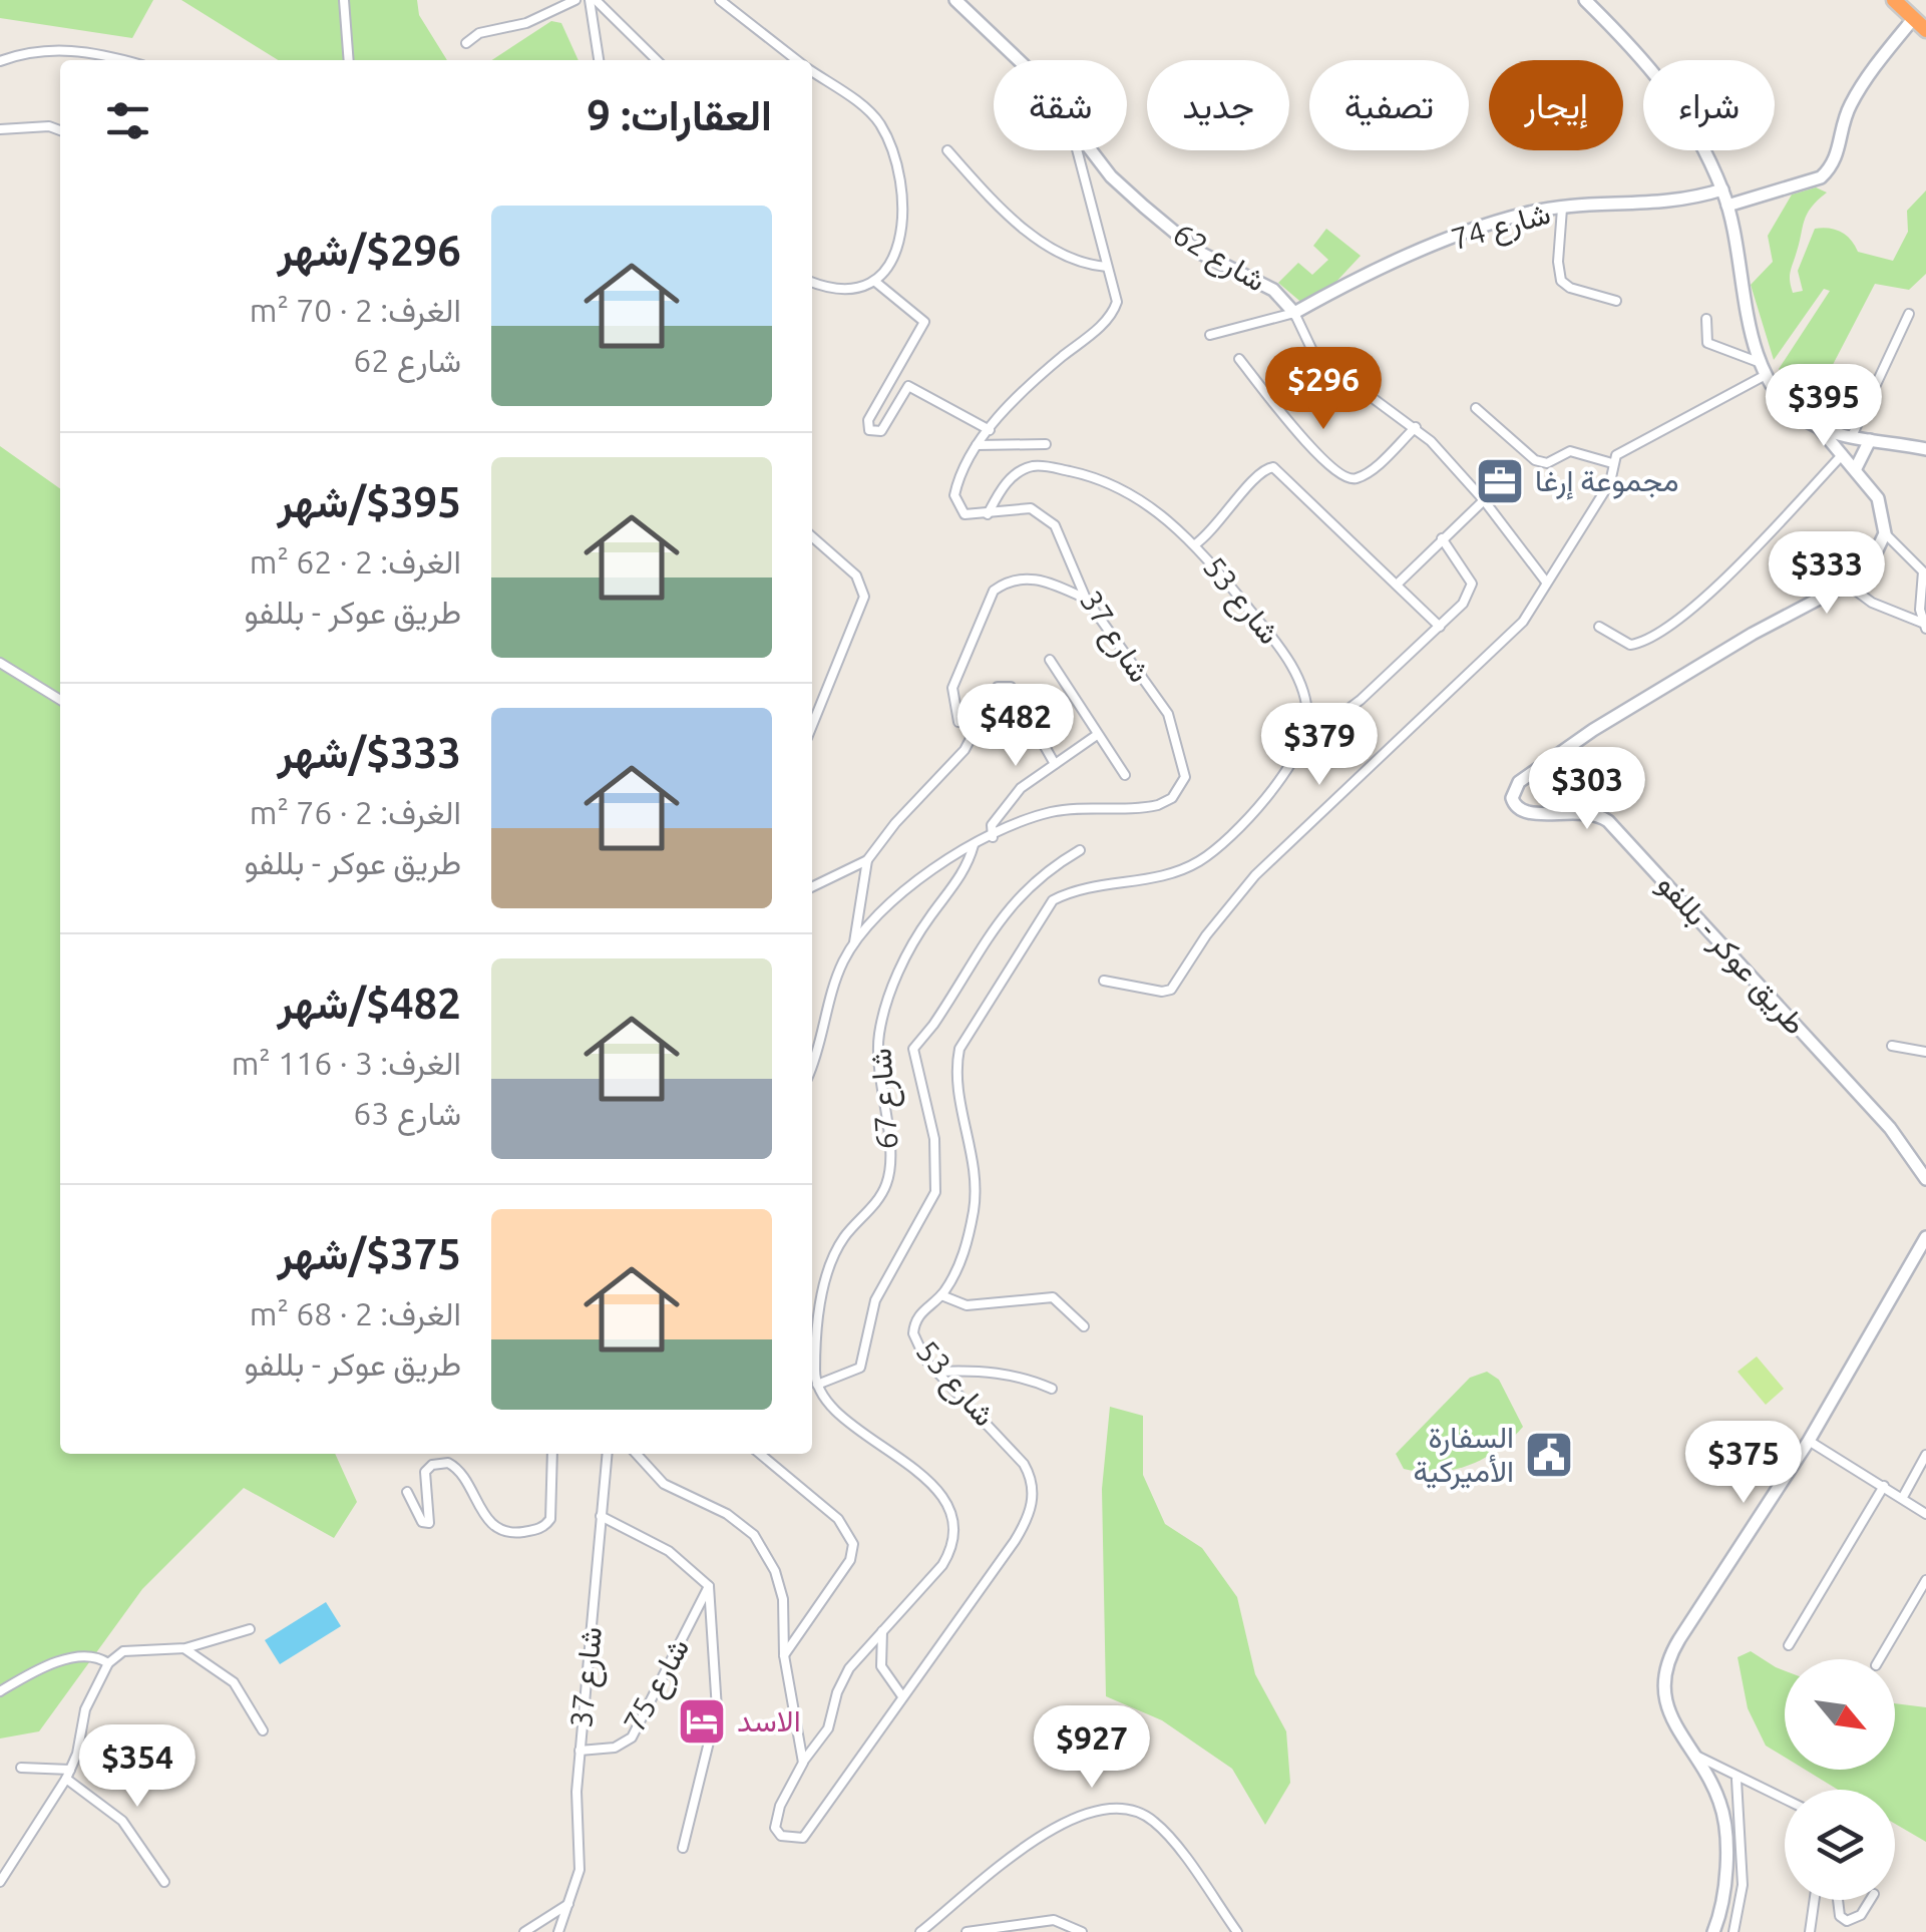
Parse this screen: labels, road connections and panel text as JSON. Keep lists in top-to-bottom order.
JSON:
{
  "streets": {
    "street": [
      "شارع 74",
      "شارع 62",
      "شارع 53",
      "شارع 37",
      "طريق عوكر - بللفو",
      "شارع 67",
      "شارع 75"
    ]
  },
  "crossings": [
    ["شارع 74", "شارع 62"],
    ["شارع 53", "شارع 37"],
    ["شارع 37", "شارع 67"],
    ["شارع 37", "شارع 75"]
  ],
  "places": {
    "office": ["مجموعة إرغا"],
    "public building": ["السفارة الأميركية"],
    "hotel": ["الاسد"]
  },
  "north": "bottom right",
  "page": {
    "chip": [
      "شراء",
      "إيجار",
      "تصفية",
      "جديد",
      "شقة"
    ],
    "heading": "العقارات: 9",
    "list": [
      {
        "name": "$296/شهر",
        "note": "الغرف: 2 · 70 m² · شارع 62"
      },
      {
        "name": "$395/شهر",
        "note": "الغرف: 2 · 62 m² · طريق عوكر - بللفو"
      },
      {
        "name": "$333/شهر",
        "note": "الغرف: 2 · 76 m² · طريق عوكر - بللفو"
      },
      {
        "name": "$482/شهر",
        "note": "الغرف: 3 · 116 m² · شارع 63"
      },
      {
        "name": "$375/شهر",
        "note": "الغرف: 2 · 68 m² · طريق عوكر - بللفو"
      }
    ],
    "price": [
      "$296",
      "$395",
      "$333",
      "$482",
      "$379",
      "$303",
      "$375",
      "$927",
      "$354"
    ]
  }
}
